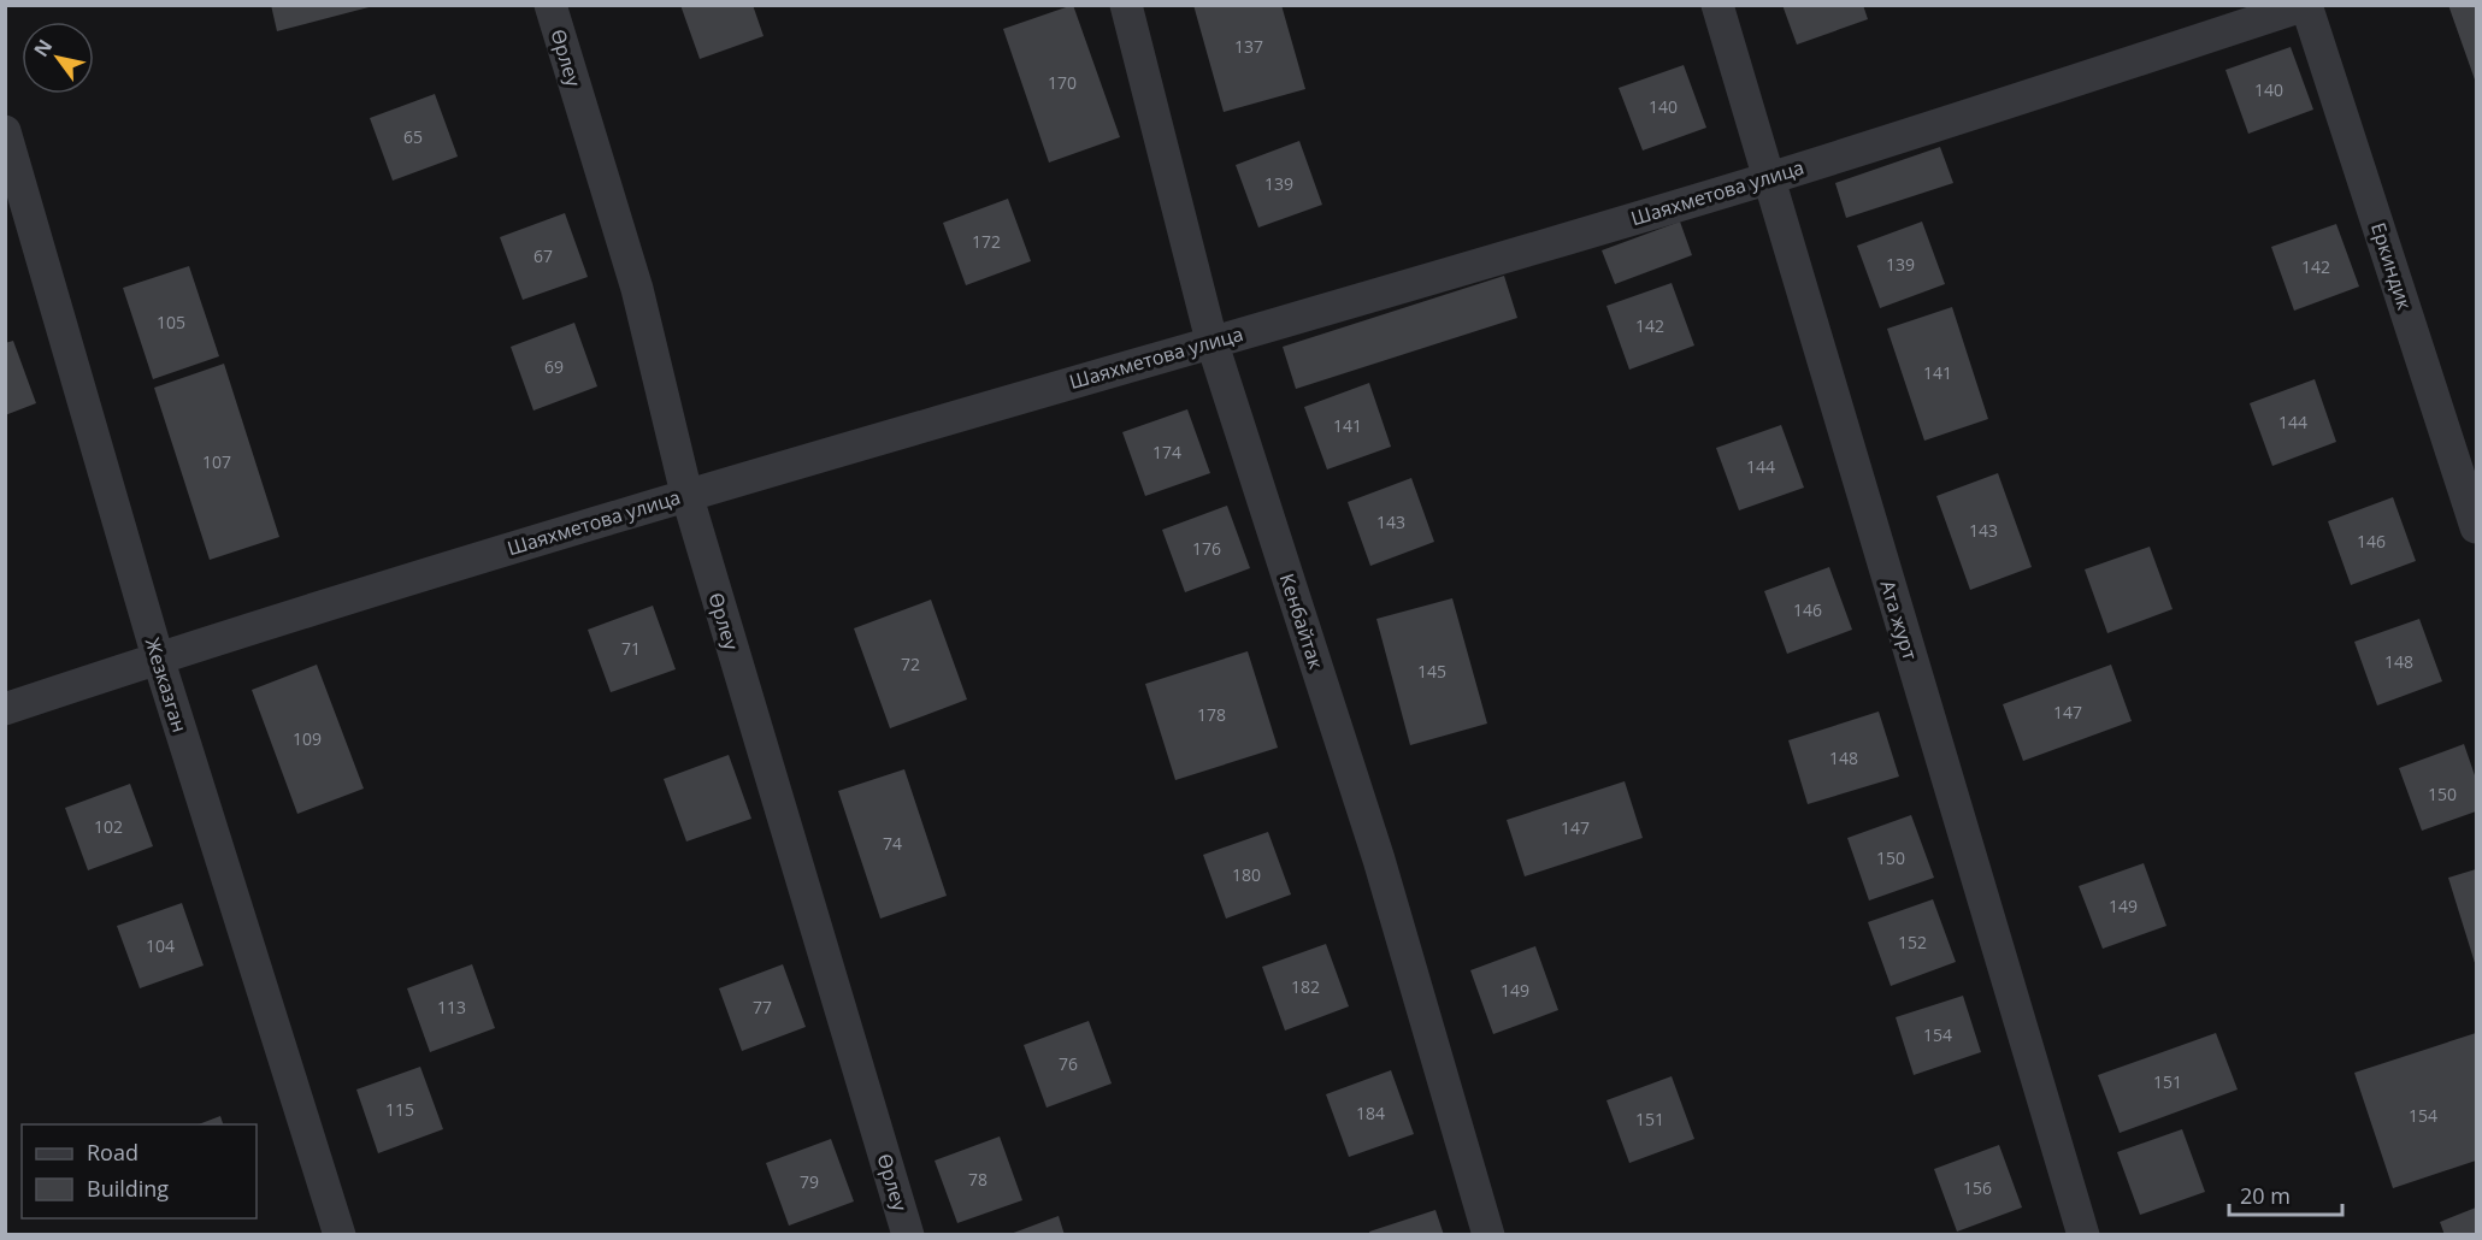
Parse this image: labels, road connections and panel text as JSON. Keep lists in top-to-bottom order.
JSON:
{
  "streets": {
    "street": [
      "Өрлеу",
      "Шаяхметова улица",
      "Еркиндик",
      "Ата журт",
      "Кенбайтак",
      "Жезказган"
    ]
  },
  "crossings": [
    ["Өрлеу", "Шаяхметова улица"],
    ["Шаяхметова улица", "Еркиндик"],
    ["Шаяхметова улица", "Ата журт"],
    ["Шаяхметова улица", "Кенбайтак"],
    ["Шаяхметова улица", "Жезказган"]
  ],
  "house_numbers": [
    "137",
    "170",
    "140",
    "140",
    "65",
    "139",
    "172",
    "67",
    "139",
    "142",
    "105",
    "142",
    "69",
    "141",
    "144",
    "141",
    "174",
    "107",
    "144",
    "143",
    "143",
    "146",
    "176",
    "146",
    "71",
    "148",
    "72",
    "145",
    "147",
    "178",
    "109",
    "148",
    "150",
    "102",
    "147",
    "74",
    "150",
    "180",
    "149",
    "152",
    "104",
    "182",
    "149",
    "113",
    "77",
    "154",
    "76",
    "151",
    "115",
    "184",
    "154",
    "151",
    "78",
    "79",
    "156"
  ],
  "legend": ["Road", "Building"],
  "scale_bar": "20 m",
  "north": "top left"
}
